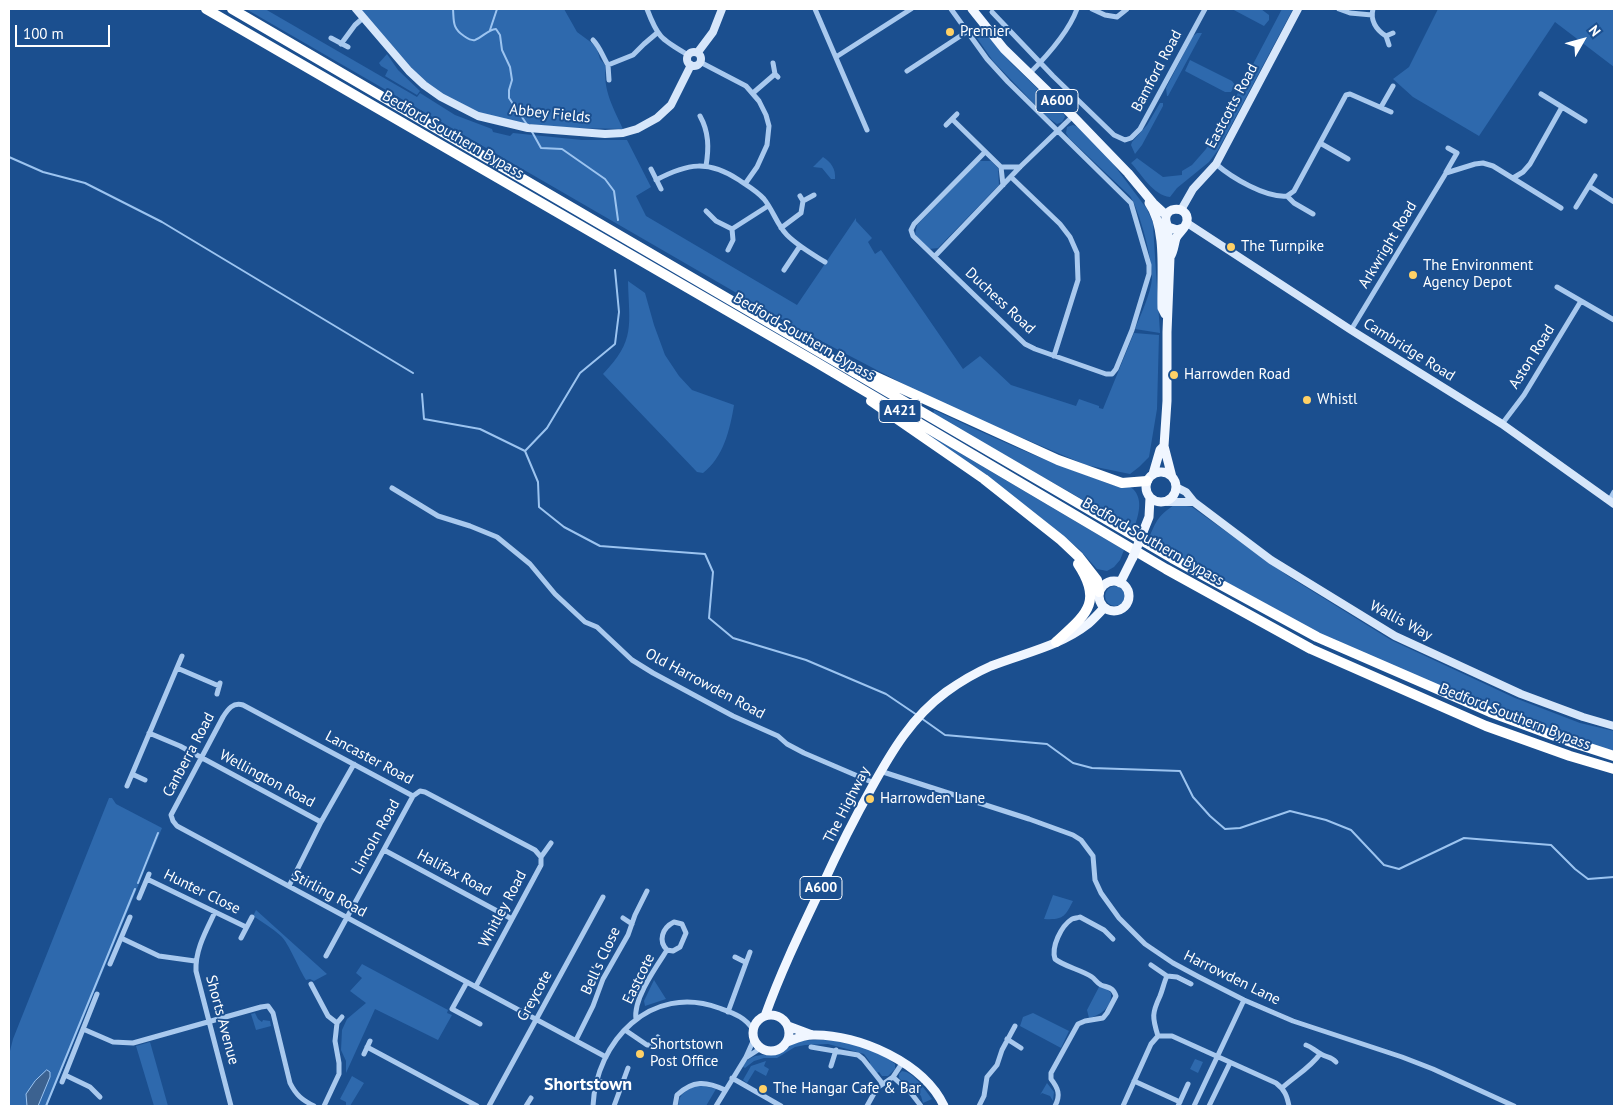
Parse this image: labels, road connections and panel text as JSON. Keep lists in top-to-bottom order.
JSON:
{
  "streets": {
    "highway": ["Bedford Southern Bypass", "A421"],
    "main road": ["A600", "The Highway"],
    "street": [
      "Bamford Road",
      "Eastcotts Road",
      "Abbey Fields",
      "Arkwright Road",
      "Duchess Road",
      "Cambridge Road",
      "Aston Road",
      "Wallis Way",
      "Old Harrowden Road",
      "Canberra Road",
      "Lancaster Road",
      "Wellington Road",
      "Lincoln Road",
      "Halifax Road",
      "Hunter Close",
      "Stirling Road",
      "Whitley Road",
      "Bell's Close",
      "Harrowden Lane",
      "Eastcote",
      "Greycote",
      "Shorts Avenue"
    ]
  },
  "crossings": [
    ["A600", "Eastcotts Road"],
    ["A600", "Cambridge Road"],
    ["A600", "A421"],
    ["A600", "Wallis Way"],
    ["A600", "The Highway"],
    ["Eastcotts Road", "Cambridge Road"],
    ["Bedford Southern Bypass", "A421"],
    ["Arkwright Road", "Cambridge Road"],
    ["Cambridge Road", "Aston Road"],
    ["A421", "Wallis Way"],
    ["A421", "The Highway"],
    ["Old Harrowden Road", "The Highway"],
    ["Canberra Road", "Lancaster Road"],
    ["Canberra Road", "Wellington Road"],
    ["Canberra Road", "Stirling Road"],
    ["Lancaster Road", "Lincoln Road"],
    ["Lancaster Road", "Whitley Road"],
    ["The Highway", "Harrowden Lane"],
    ["Lincoln Road", "Halifax Road"],
    ["Lincoln Road", "Stirling Road"],
    ["Halifax Road", "Whitley Road"],
    ["Hunter Close", "Shorts Avenue"],
    ["Stirling Road", "Whitley Road"],
    ["Stirling Road", "Bell's Close"],
    ["Stirling Road", "Greycote"]
  ],
  "districts": ["Shortstown"],
  "places": [
    "Premier",
    "The Turnpike",
    "The Environment Agency Depot",
    "Harrowden Road",
    "Whistl",
    "Harrowden Lane",
    "Shortstown Post Office",
    "The Hangar Cafe & Bar"
  ],
  "scale_bar": "100 m",
  "north": "top right"
}
